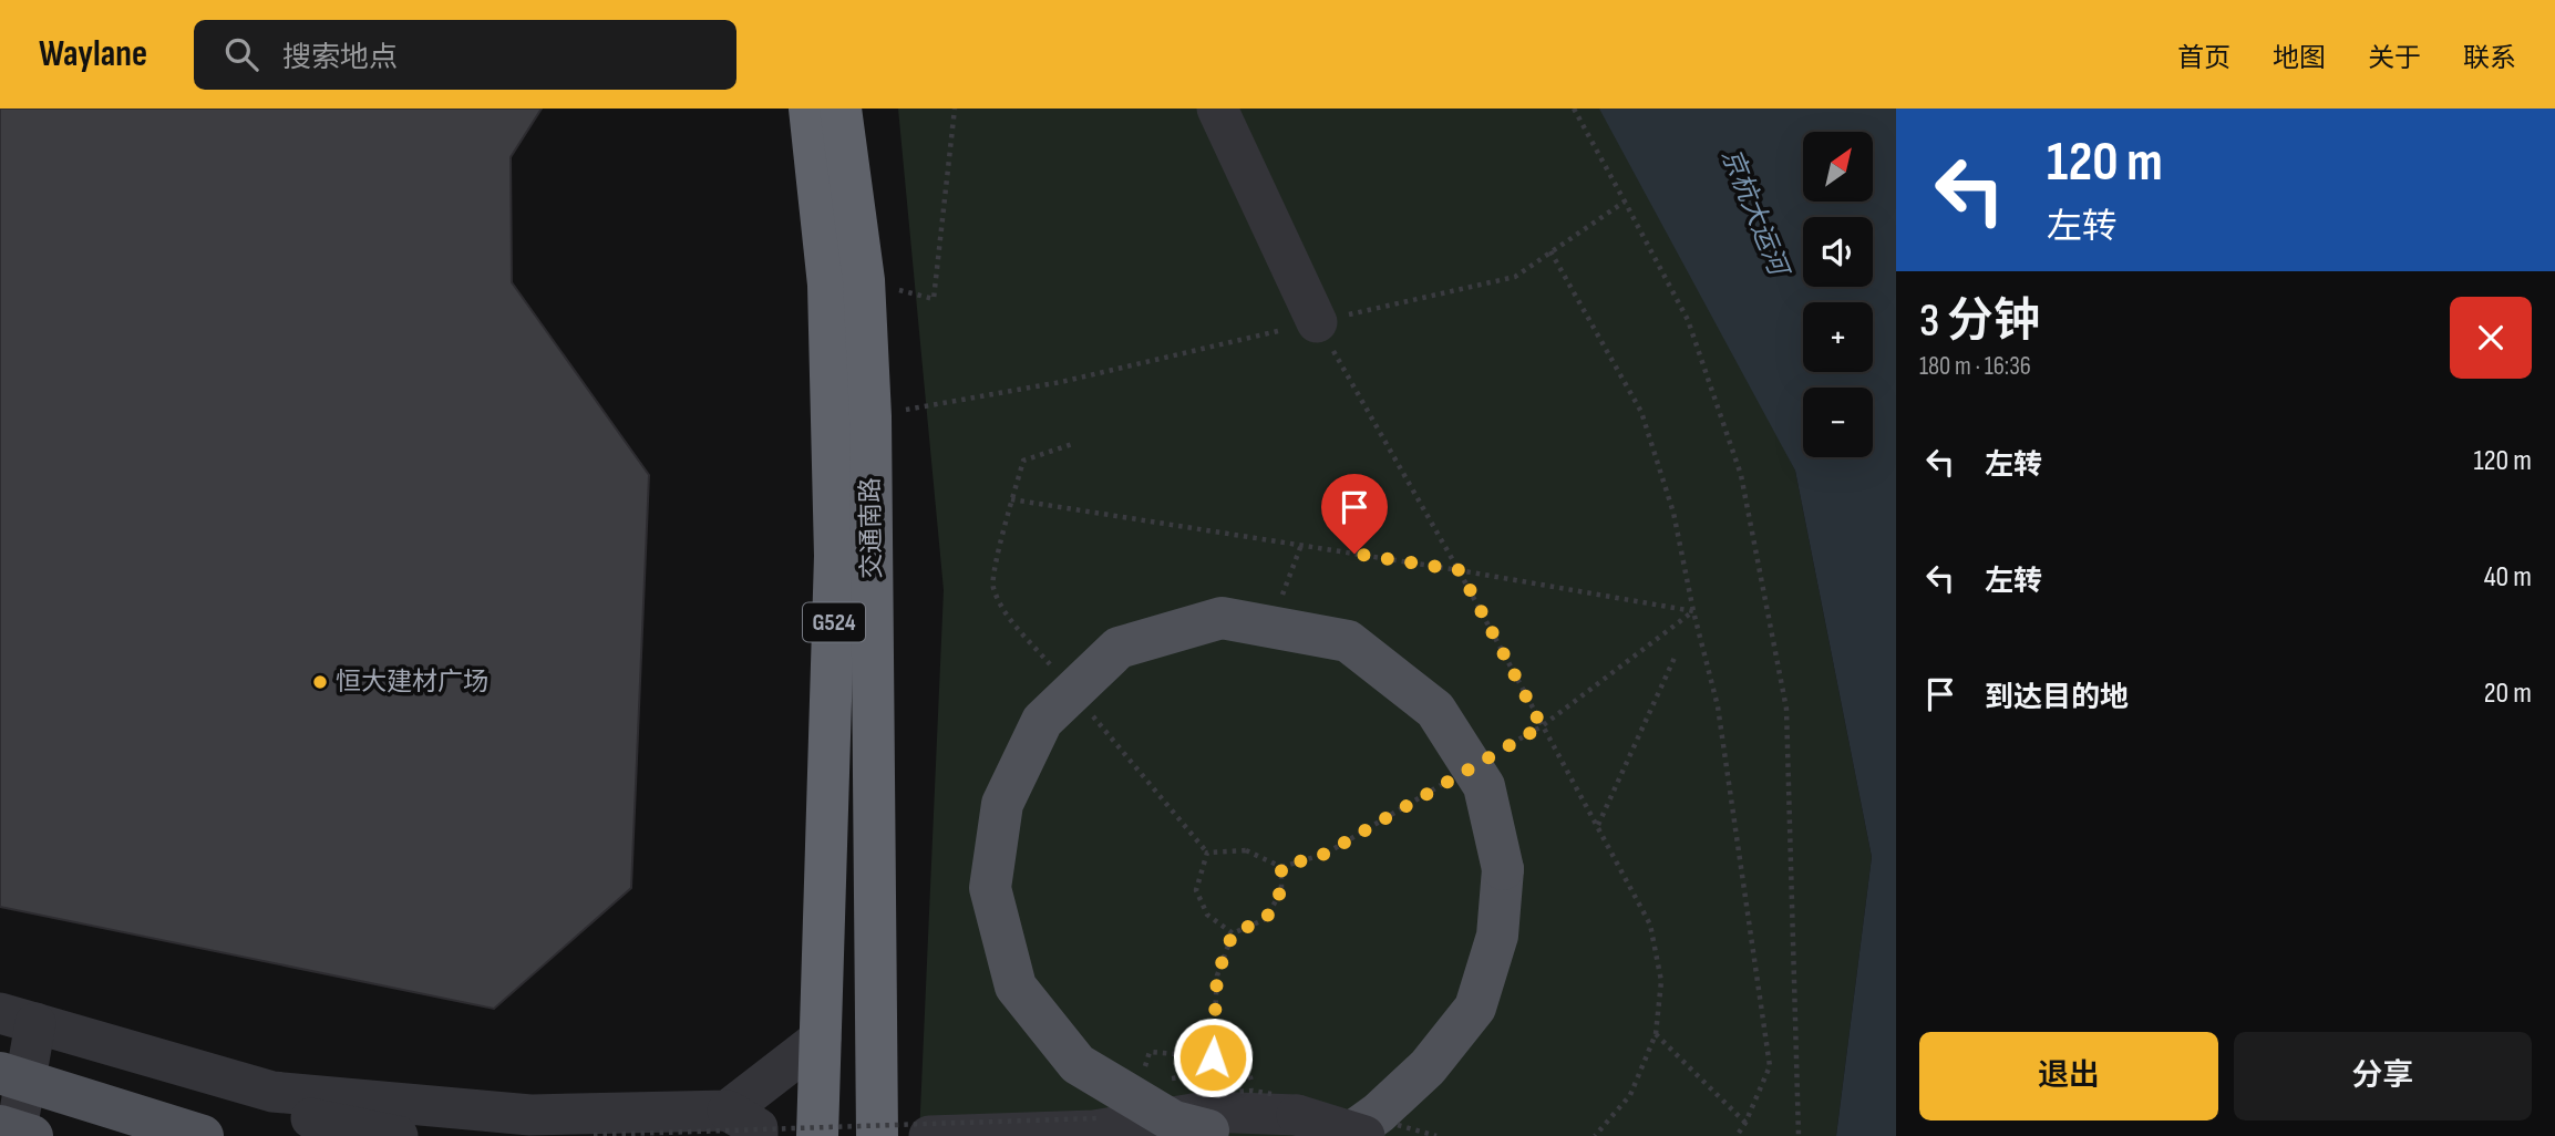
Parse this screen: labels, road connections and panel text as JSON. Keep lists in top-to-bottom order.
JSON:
{
  "streets": {
    "highway": ["交通南路", "G524"]
  },
  "water": ["京杭大运河"],
  "places": ["恒大建材广场"],
  "north": "top right",
  "page": {
    "header": "Waylane",
    "search": "搜索地点",
    "nav": [
      "首页",
      "地图",
      "关于",
      "联系"
    ],
    "turn": ["120 m", "左转"],
    "map_buttons": ["+", "−"],
    "heading": ["3 分钟", "180 m · 16:36"],
    "list": [
      {
        "name": "左转",
        "value": "120 m"
      },
      {
        "name": "左转",
        "value": "40 m"
      },
      {
        "name": "到达目的地",
        "value": "20 m"
      }
    ],
    "buttons": ["退出", "分享"]
  }
}
